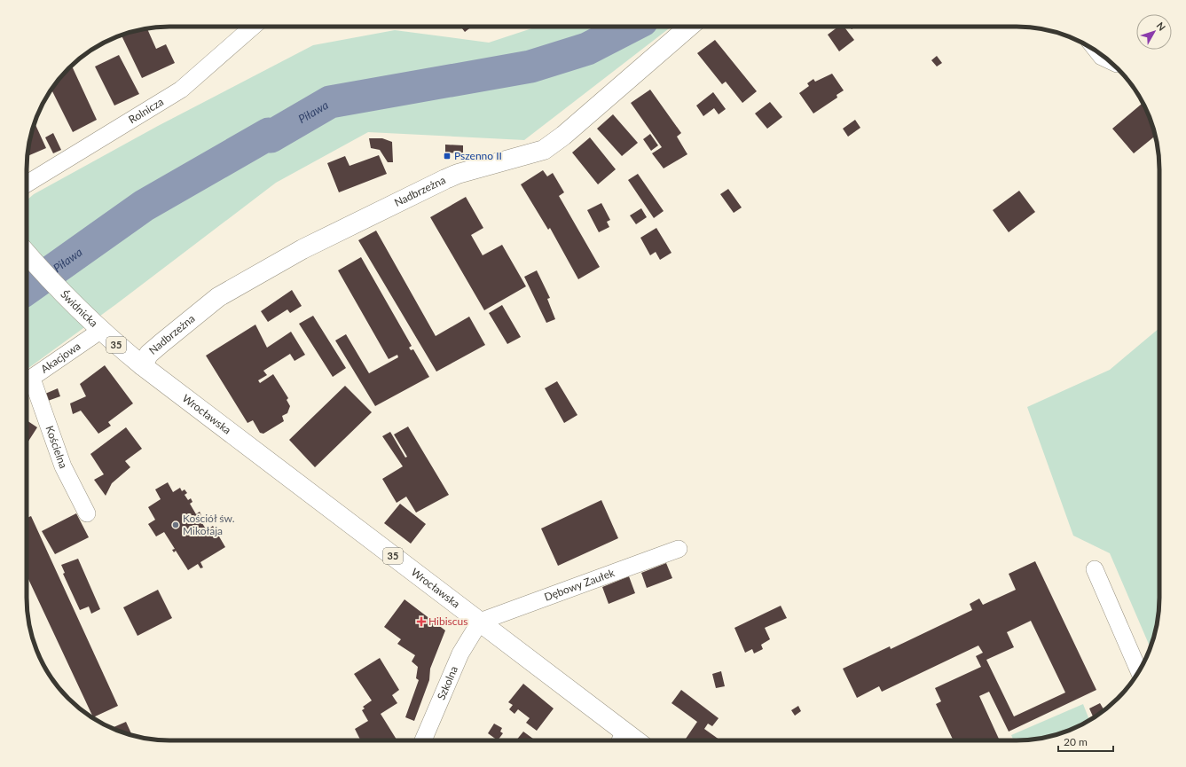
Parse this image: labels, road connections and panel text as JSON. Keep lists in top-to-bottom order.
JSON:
{
  "streets": {
    "main road": [
      "Nadbrzeżna",
      "Świdnicka",
      "35",
      "Wrocławska"
    ],
    "street": [
      "Rolnicza",
      "Akacjowa",
      "Kościelna",
      "Dębowy Zaułek",
      "Szkolna"
    ]
  },
  "crossings": [
    ["Nadbrzeżna", "Świdnicka"],
    ["Nadbrzeżna", "Wrocławska"],
    ["Świdnicka", "Akacjowa"],
    ["Świdnicka", "Wrocławska"],
    ["Akacjowa", "Kościelna"],
    ["Wrocławska", "Dębowy Zaułek"],
    ["Wrocławska", "Szkolna"],
    ["Dębowy Zaułek", "Szkolna"]
  ],
  "water": ["Piława"],
  "places": {
    "transit": ["Pszenno II"],
    "other": ["Kościół św. Mikołaja"],
    "health": ["Hibiscus"]
  },
  "scale_bar": "20 m",
  "north": "top right"
}
